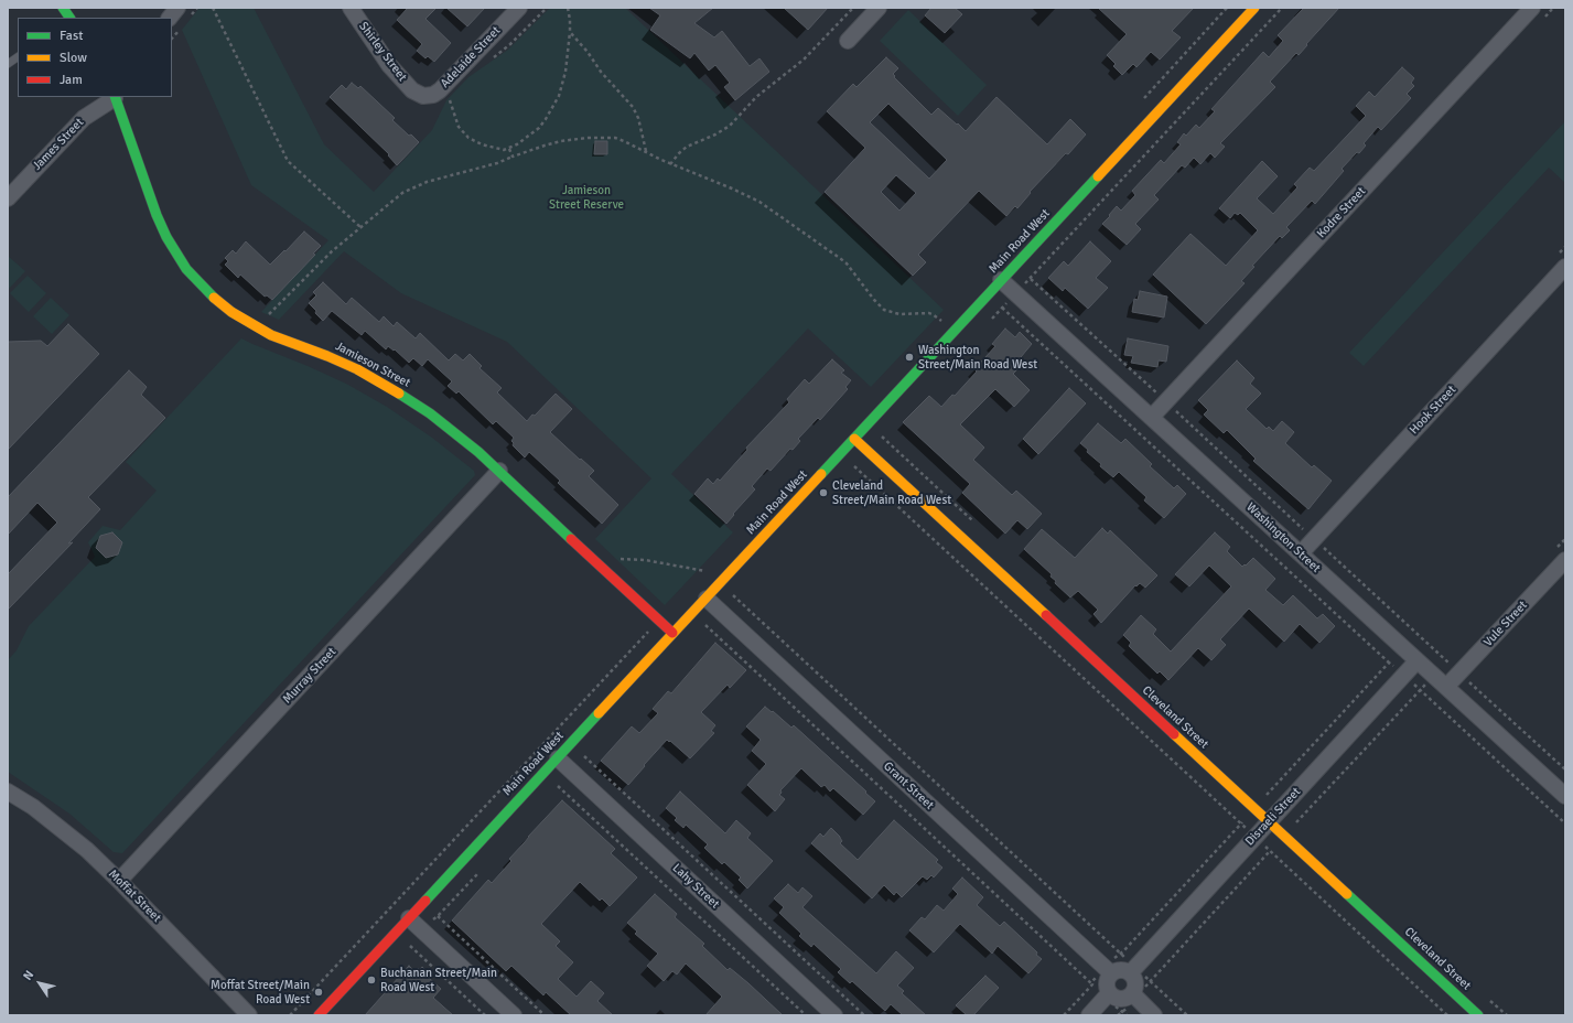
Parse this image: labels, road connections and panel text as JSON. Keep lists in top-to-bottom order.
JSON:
{
  "streets": {
    "street": [
      "Shirley Street",
      "Adelaide Street",
      "James Street",
      "Kodre Street",
      "Main Road West",
      "Jamieson Street",
      "Hook Street",
      "Washington Street",
      "Vule Street",
      "Murray Street",
      "Cleveland Street",
      "Grant Street",
      "Disraeli Street",
      "Lahy Street",
      "Moffat Street"
    ]
  },
  "crossings": [
    ["Shirley Street", "Adelaide Street"],
    ["James Street", "Jamieson Street"],
    ["Kodre Street", "Washington Street"],
    ["Main Road West", "Jamieson Street"],
    ["Main Road West", "Washington Street"],
    ["Main Road West", "Cleveland Street"],
    ["Main Road West", "Grant Street"],
    ["Main Road West", "Lahy Street"],
    ["Jamieson Street", "Murray Street"],
    ["Hook Street", "Washington Street"],
    ["Washington Street", "Vule Street"],
    ["Washington Street", "Disraeli Street"],
    ["Murray Street", "Moffat Street"],
    ["Cleveland Street", "Disraeli Street"],
    ["Grant Street", "Disraeli Street"]
  ],
  "parks": ["Jamieson Street Reserve"],
  "places": [
    "Washington Street/Main Road West",
    "Cleveland Street/Main Road West",
    "Buchanan Street/Main Road West",
    "Moffat Street/Main Road West"
  ],
  "legend": ["Fast", "Slow", "Jam"],
  "north": "top left"
}
